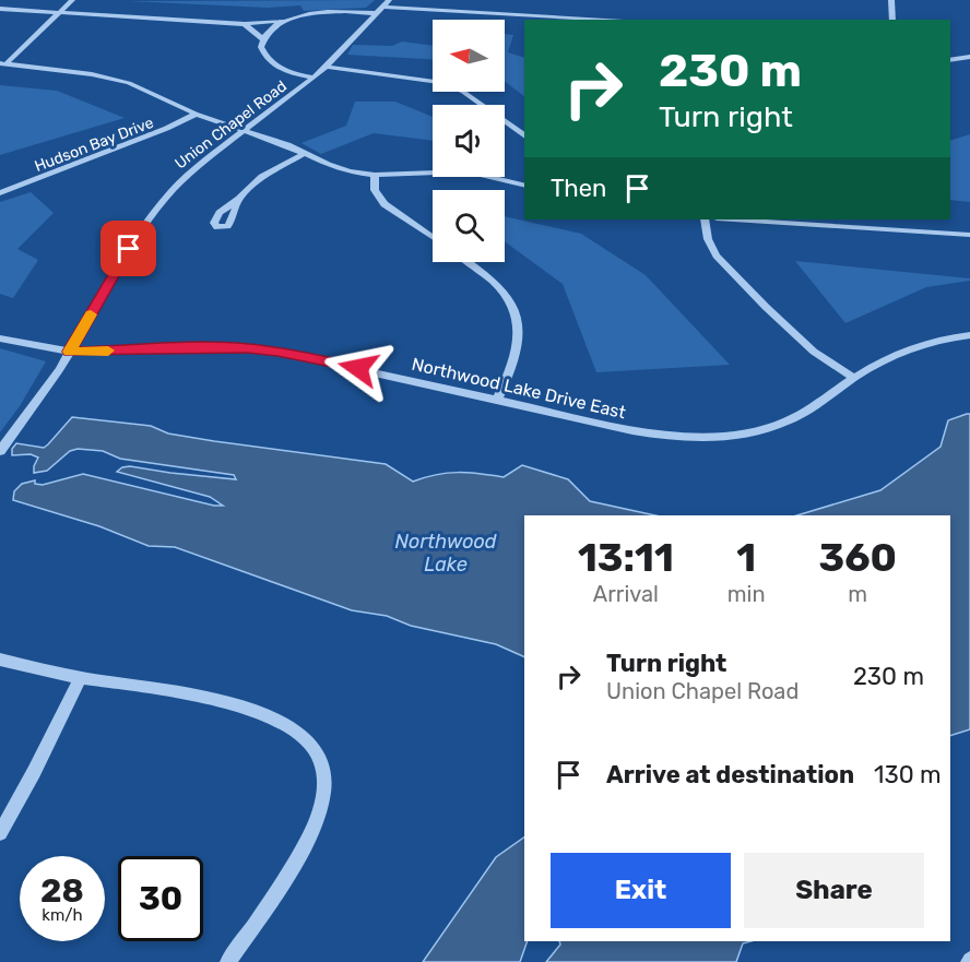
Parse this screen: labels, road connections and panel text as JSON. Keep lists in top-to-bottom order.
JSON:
{
  "streets": {
    "street": ["Union Chapel Road", "Hudson Bay Drive", "Northwood Lake Drive East"]
  },
  "crossings": [
    ["Union Chapel Road", "Northwood Lake Drive East"]
  ],
  "water": ["Northwood Lake"],
  "north": "left",
  "page": {
    "turn": ["230 m", "Turn right"],
    "then": "Then",
    "eta": [
      "13:11",
      "Arrival",
      "1",
      "min",
      "360",
      "m"
    ],
    "list": [
      {
        "name": "Turn right",
        "note": "Union Chapel Road",
        "value": "230 m"
      },
      {
        "name": "Arrive at destination",
        "value": "130 m"
      }
    ],
    "buttons": ["Exit", "Share"],
    "speed": "28 km/h",
    "limit": "30"
  }
}
